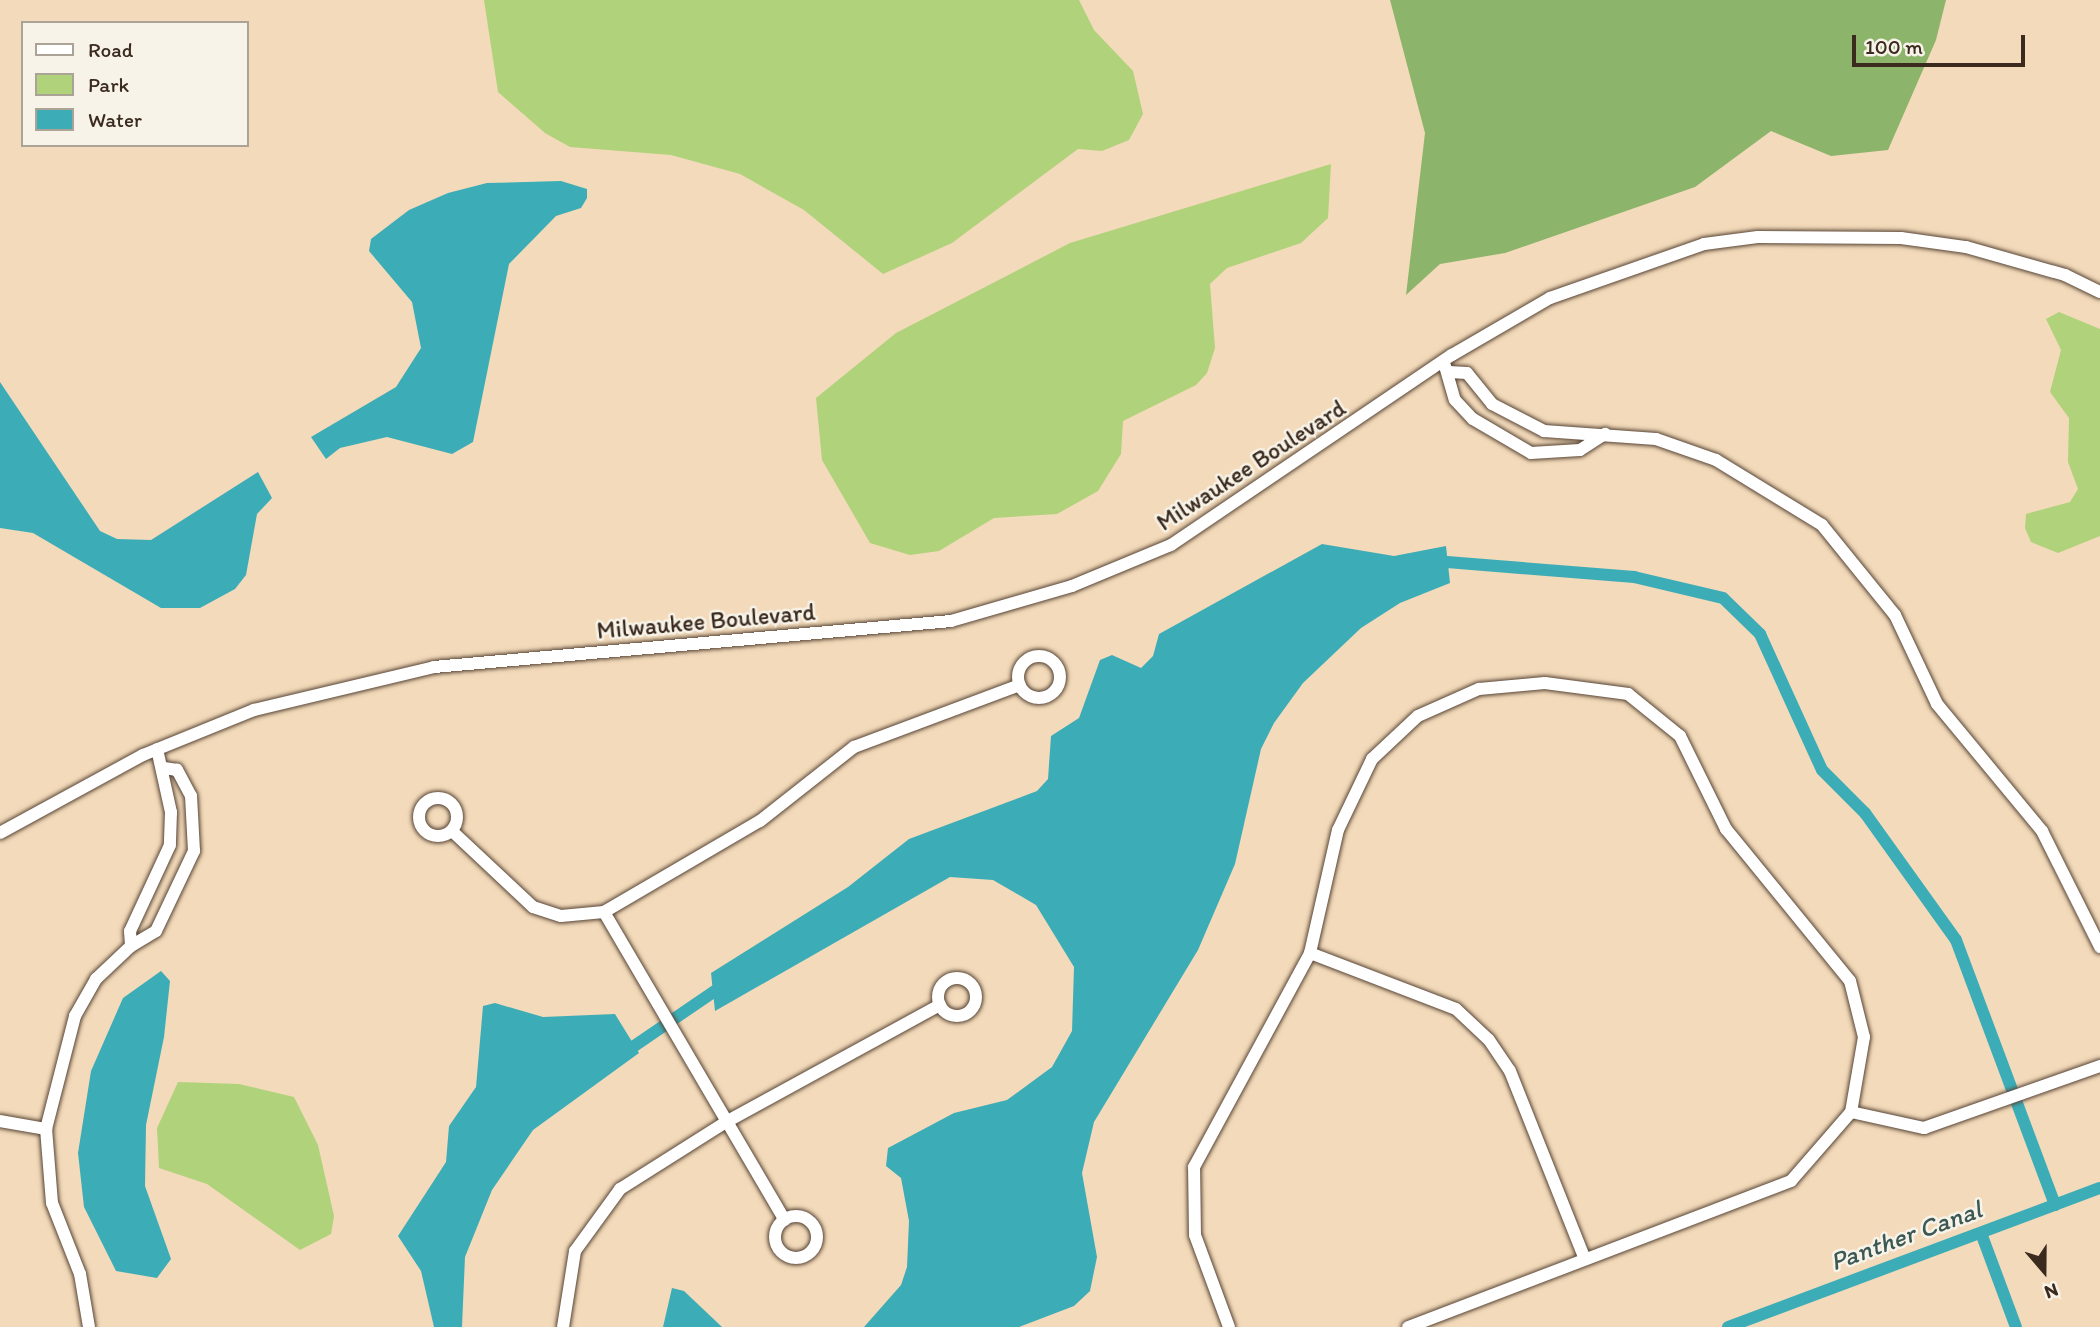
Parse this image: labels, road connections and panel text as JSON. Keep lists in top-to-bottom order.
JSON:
{
  "streets": {
    "street": ["Milwaukee Boulevard"]
  },
  "water": ["Panther Canal"],
  "legend": ["Road", "Park", "Water"],
  "scale_bar": "100 m",
  "north": "bottom"
}
